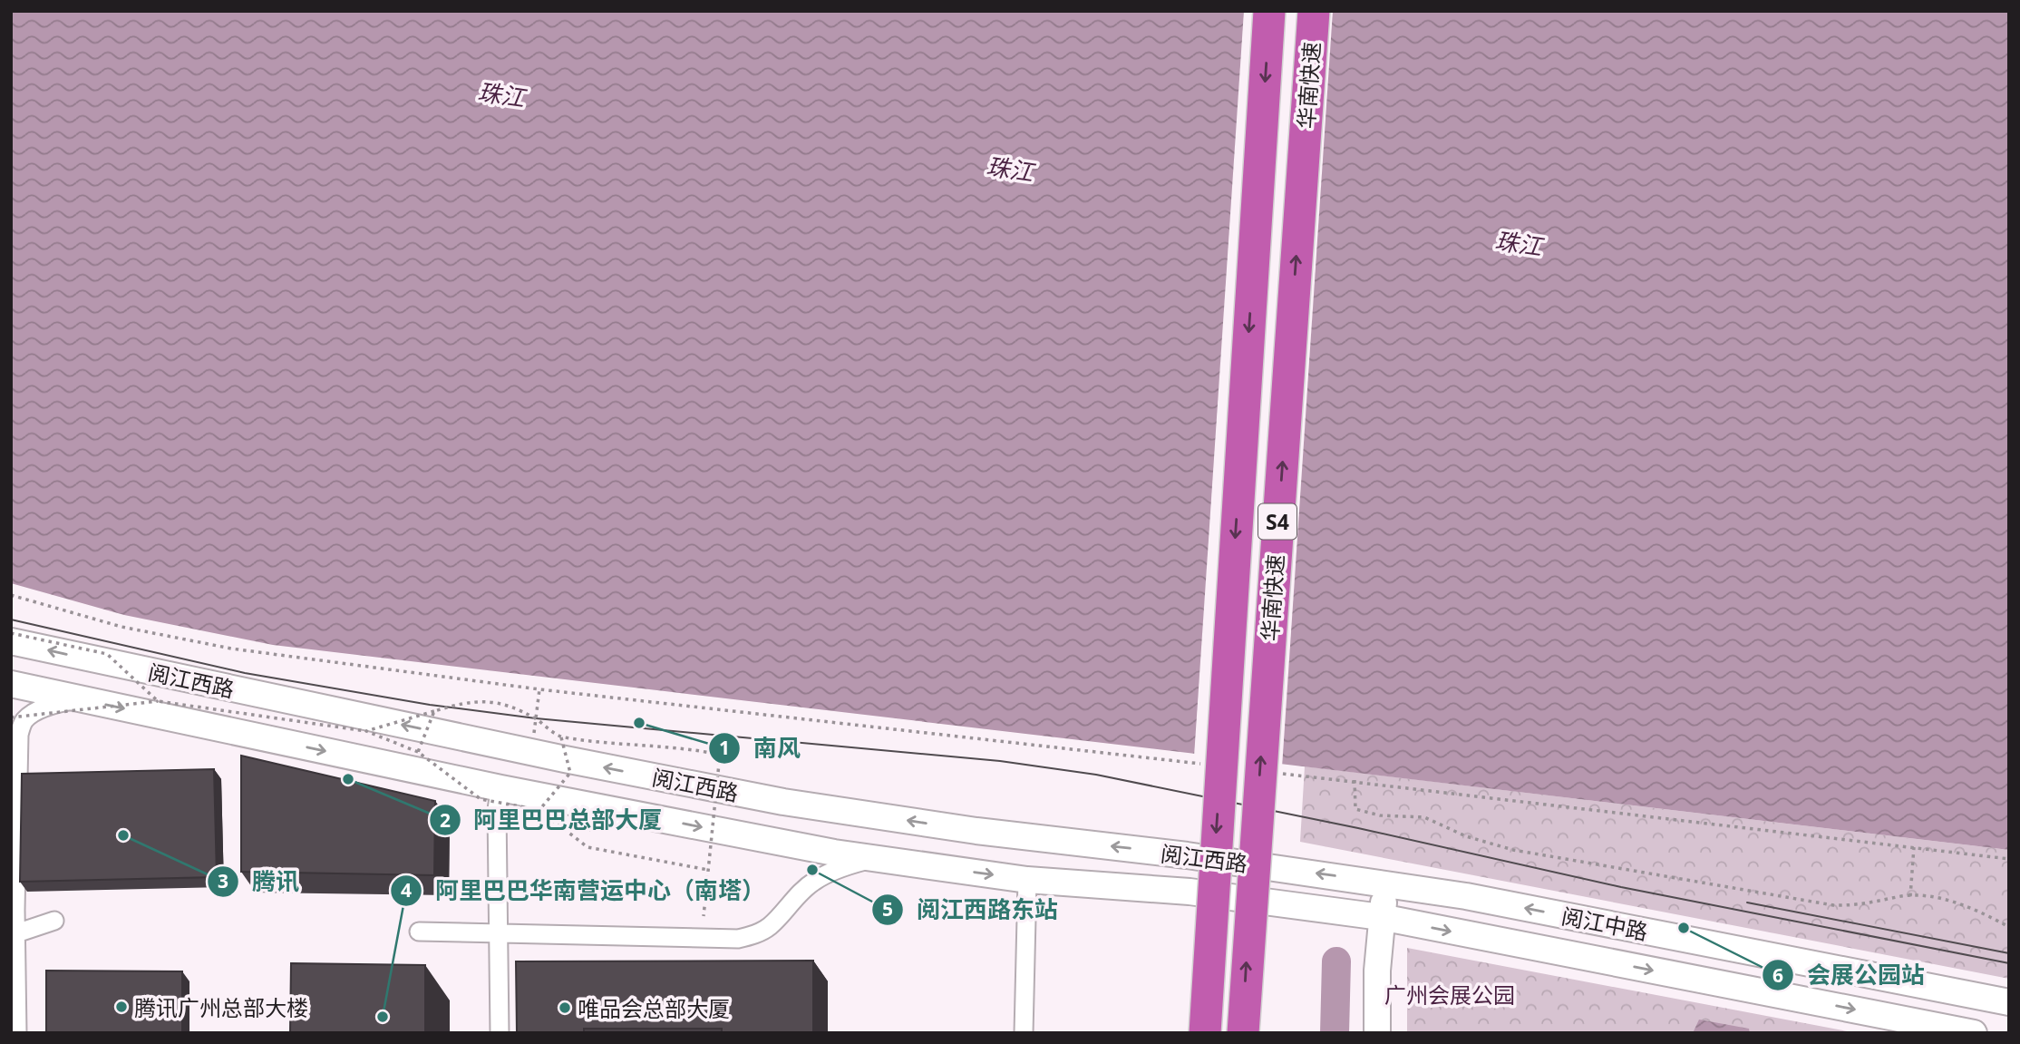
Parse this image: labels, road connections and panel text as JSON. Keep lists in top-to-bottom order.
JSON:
{
  "streets": {
    "highway": ["华南快速", "S4"],
    "main road": ["阅江西路", "阅江中路"]
  },
  "crossings": [
    ["阅江西路", "阅江中路"]
  ],
  "water": ["珠江"],
  "parks": ["广州会展公园"],
  "places": [
    "南风",
    "阿里巴巴总部大厦",
    "腾讯",
    "阅江西路东站",
    "会展公园站",
    "腾讯广州总部大楼",
    "唯品会总部大厦",
    "阿里巴巴华南营运中心（南塔）"
  ]
}
